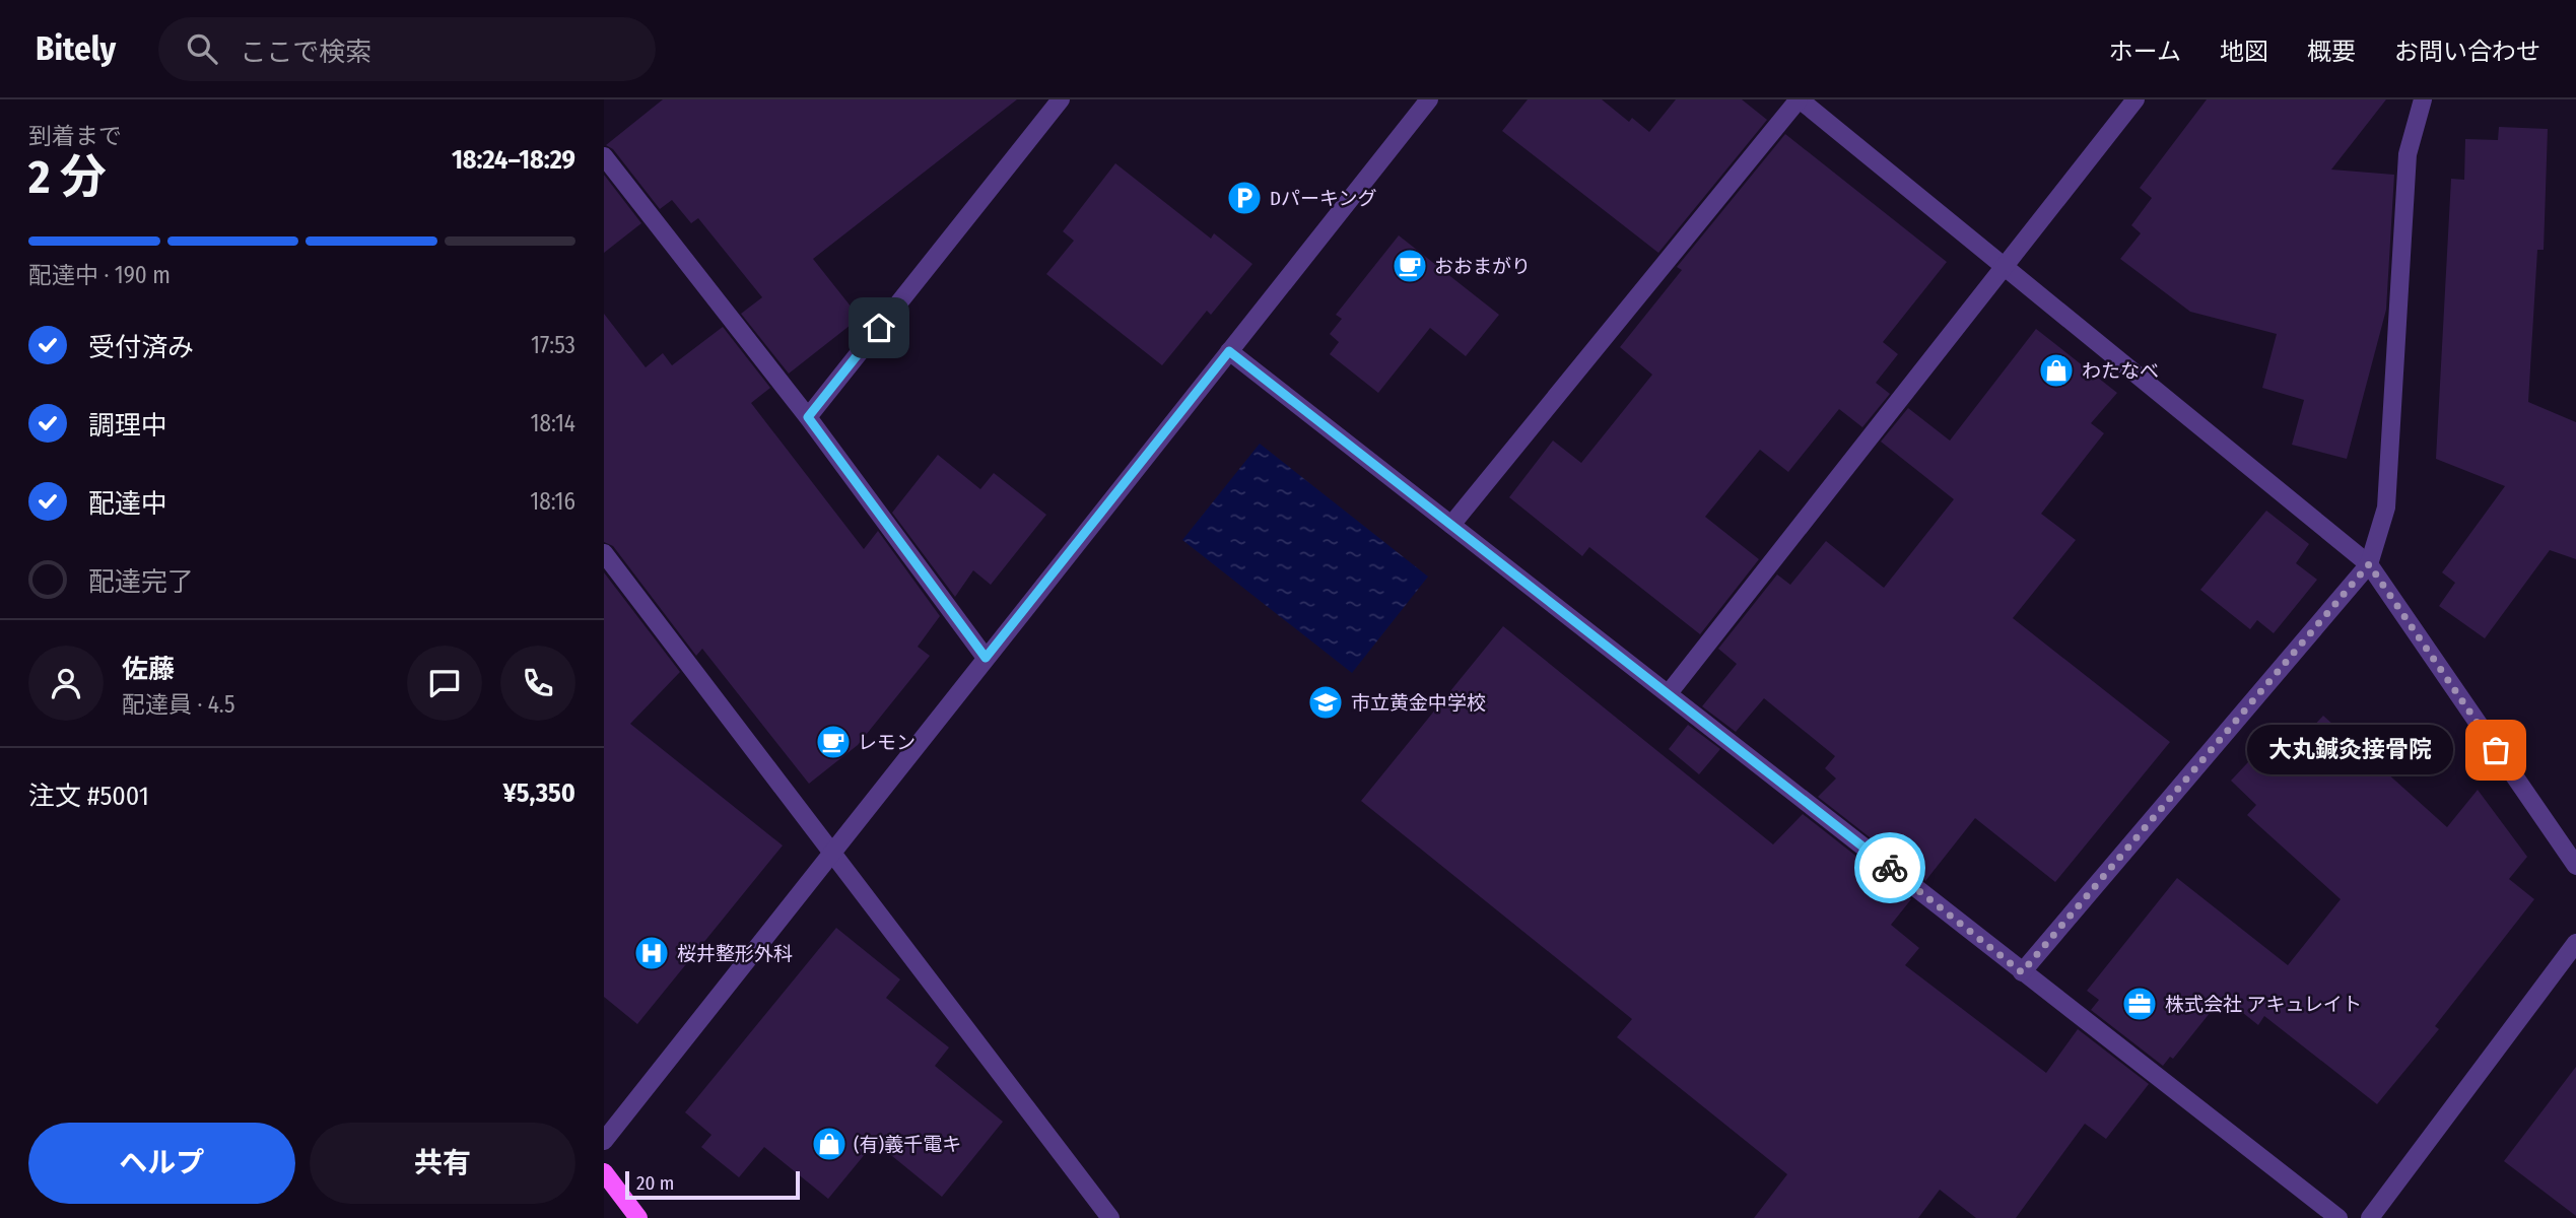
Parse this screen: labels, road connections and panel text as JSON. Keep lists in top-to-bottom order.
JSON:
{
  "places": {
    "parking": ["Dパーキング"],
    "cafe": ["おおまがり", "レモン"],
    "shop": ["わたなべ", "(有)義千電キ"],
    "school or university": ["市立黄金中学校"],
    "other": ["大丸鍼灸接骨院"],
    "hospital": ["桜井整形外科"],
    "office": ["株式会社 アキュレイト"]
  },
  "scale_bar": "20 m",
  "page": {
    "header": "Bitely",
    "search": "ここで検索",
    "nav": [
      "ホーム",
      "地図",
      "概要",
      "お問い合わせ"
    ],
    "heading": ["2 分", "到着まで", "18:24–18:29"],
    "panel": [
      "佐藤",
      "配達員 · 4.5",
      "注文 #5001",
      "¥5,350"
    ],
    "bar": "配達中 · 190 m",
    "list": [
      ["受付済み", "17:53"],
      ["調理中", "18:14"],
      ["配達中", "18:16"],
      "配達完了"
    ],
    "bubble": "大丸鍼灸接骨院",
    "buttons": ["ヘルプ", "共有"],
    "scale": "20 m"
  }
}
